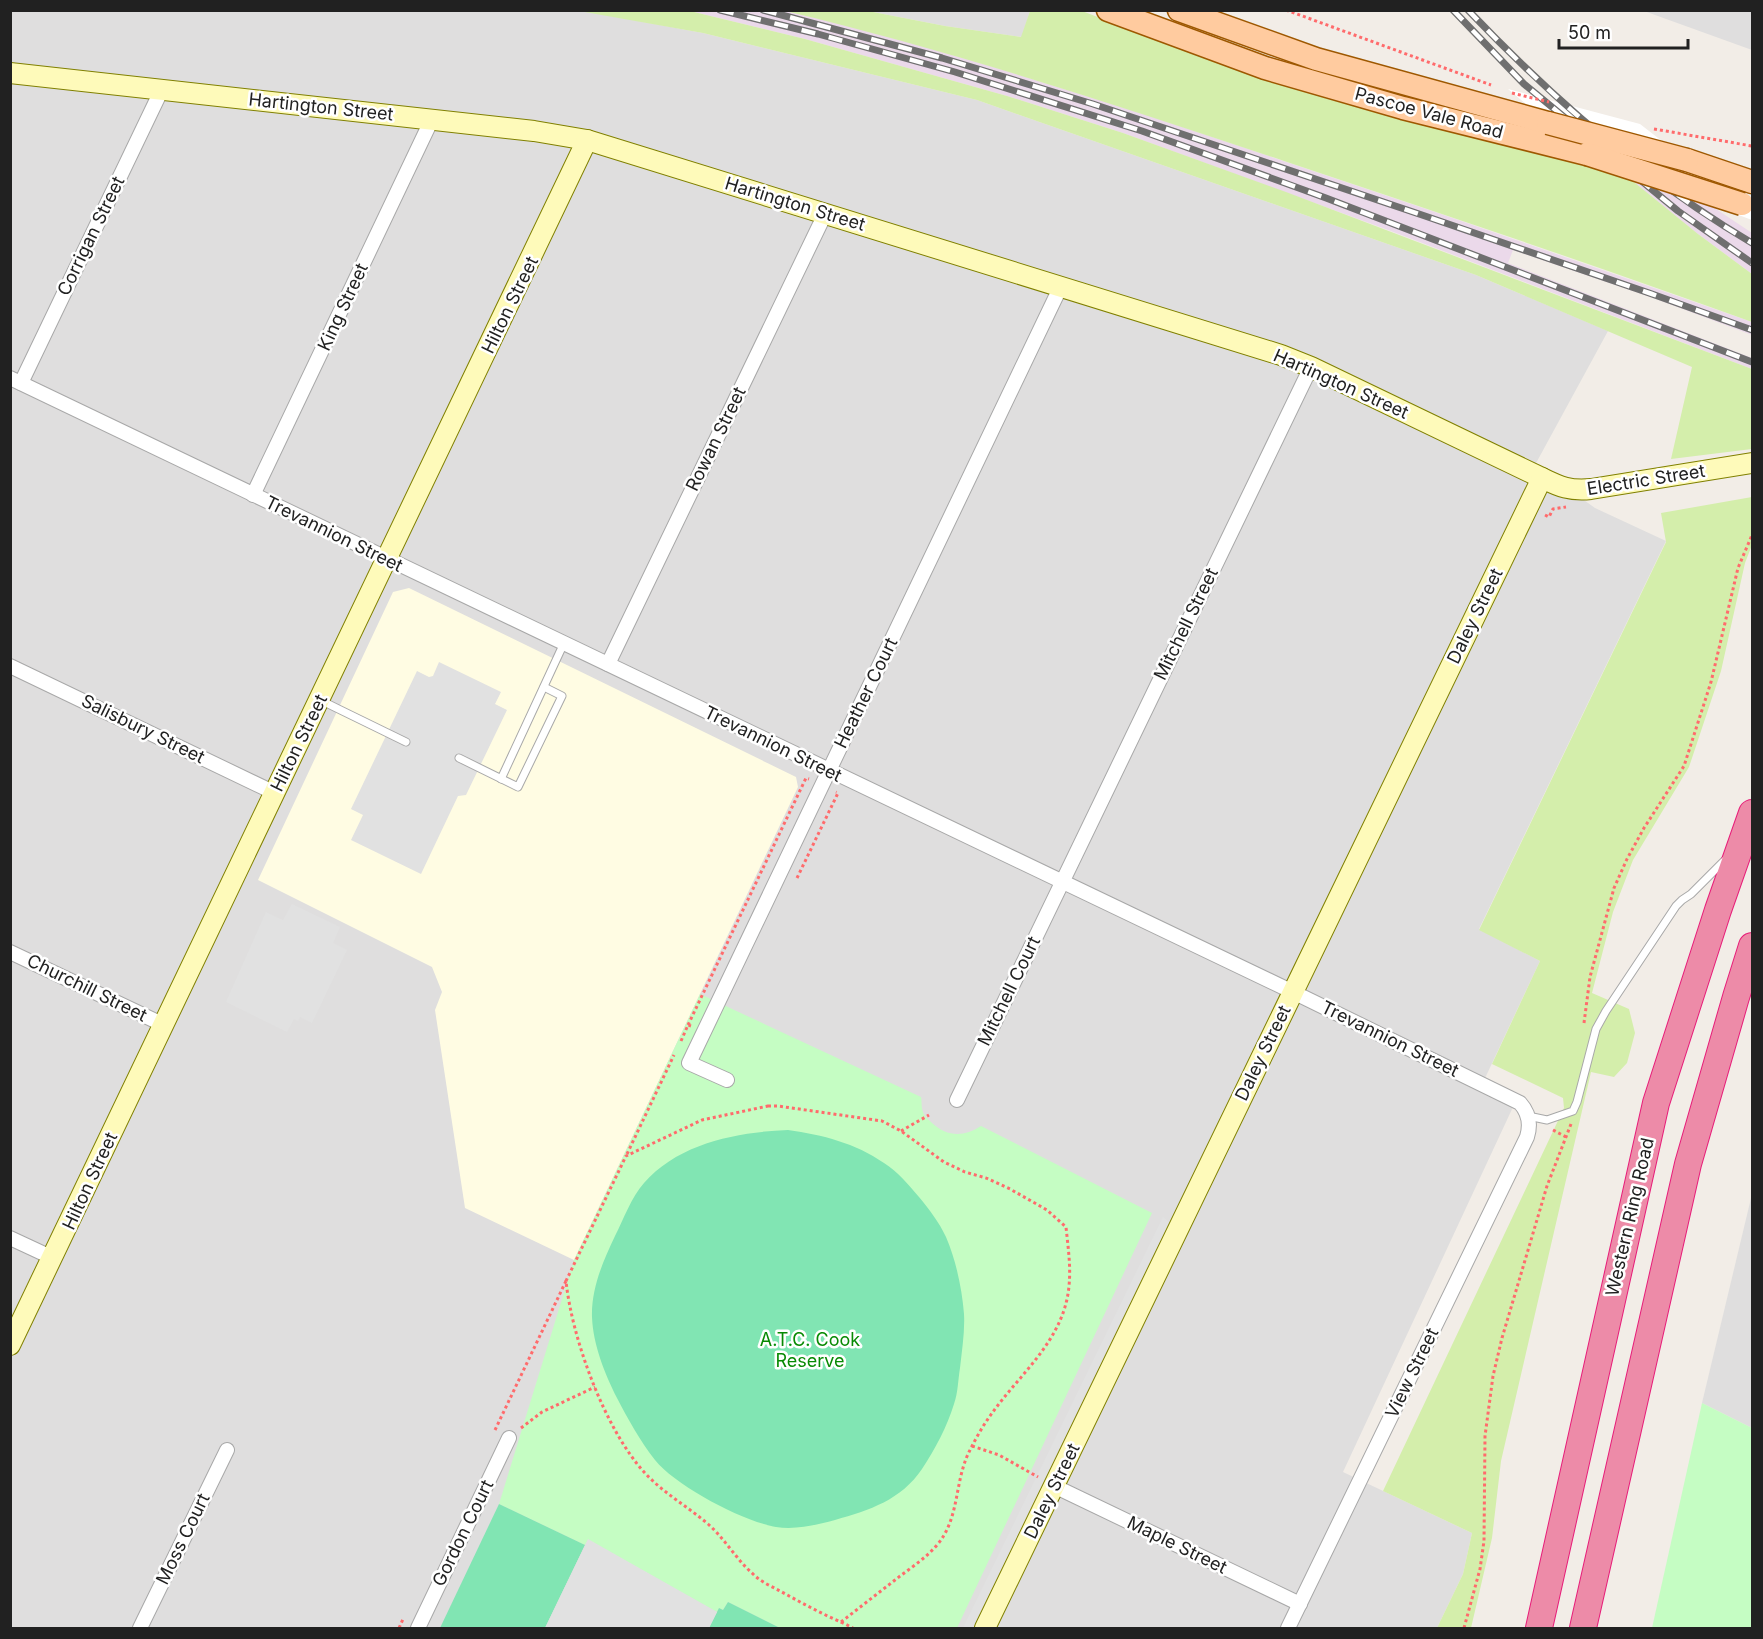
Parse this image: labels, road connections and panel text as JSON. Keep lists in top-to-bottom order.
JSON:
{
  "streets": {
    "highway": ["Western Ring Road"],
    "main road": ["Pascoe Vale Road"],
    "street": [
      "Hartington Street",
      "Corrigan Street",
      "Hilton Street",
      "King Street",
      "Rowan Street",
      "Electric Street",
      "Trevannion Street",
      "Daley Street",
      "Mitchell Street",
      "Heather Court",
      "Salisbury Street",
      "Churchill Street",
      "Mitchell Court",
      "View Street",
      "Gordon Court",
      "Moss Court",
      "Maple Street"
    ]
  },
  "crossings": [
    ["Hartington Street", "Corrigan Street"],
    ["Hartington Street", "Hilton Street"],
    ["Hartington Street", "King Street"],
    ["Hartington Street", "Rowan Street"],
    ["Hartington Street", "Electric Street"],
    ["Hartington Street", "Daley Street"],
    ["Hartington Street", "Mitchell Street"],
    ["Hartington Street", "Heather Court"],
    ["Corrigan Street", "Trevannion Street"],
    ["Hilton Street", "Trevannion Street"],
    ["Hilton Street", "Salisbury Street"],
    ["Hilton Street", "Churchill Street"],
    ["King Street", "Trevannion Street"],
    ["Rowan Street", "Trevannion Street"],
    ["Electric Street", "Daley Street"],
    ["Trevannion Street", "Daley Street"],
    ["Trevannion Street", "Mitchell Street"],
    ["Trevannion Street", "Heather Court"],
    ["Trevannion Street", "Mitchell Court"],
    ["Trevannion Street", "View Street"],
    ["Daley Street", "Maple Street"],
    ["Mitchell Street", "Mitchell Court"],
    ["View Street", "Maple Street"]
  ],
  "parks": ["A.T.C. Cook Reserve"],
  "scale_bar": "50 m"
}
